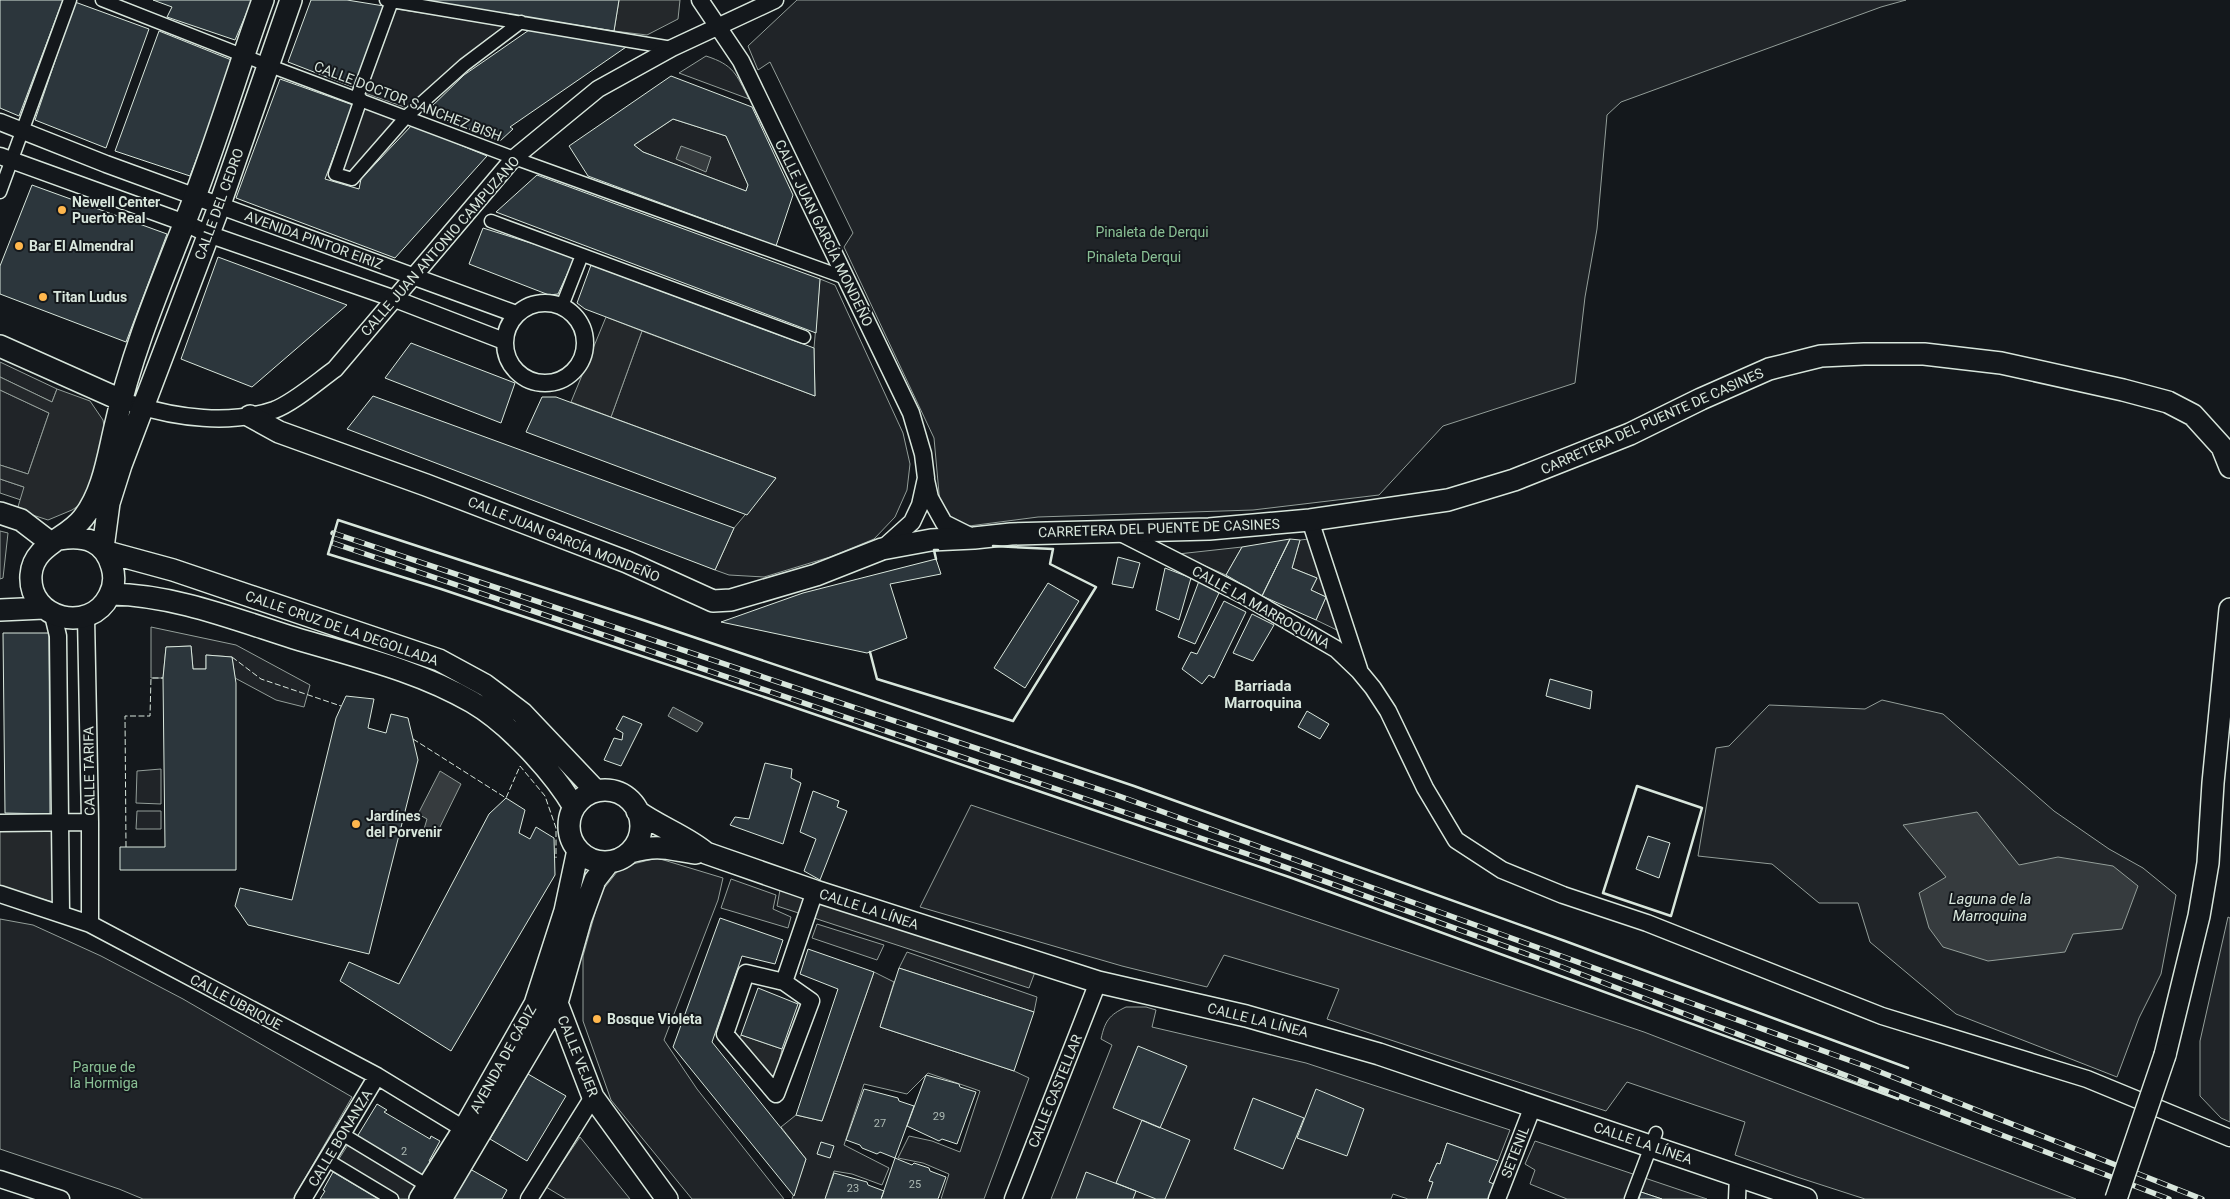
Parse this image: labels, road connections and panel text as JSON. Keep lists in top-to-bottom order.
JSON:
{
  "streets": {
    "street": [
      "CALLE DOCTOR SANCHEZ BISH",
      "CALLE DEL CEDRO",
      "CALLE JUAN GARCÍA MONDEÑO",
      "AVENIDA PINTOR EIRIZ",
      "CALLE JUAN ANTONIO CAMPUZANO",
      "CARRETERA DEL PUENTE DE CASINES",
      "CALLE LA MARROQUINA",
      "CALLE CRUZ DE LA DEGOLLADA",
      "CALLE TARIFA",
      "CALLE LA LÍNEA",
      "CALLE UBRIQUE",
      "CALLE VEJER",
      "AVENIDA DE CÁDIZ",
      "CALLE CASTELLAR",
      "CALLE BONANZA",
      "SETENIL"
    ]
  },
  "crossings": [
    ["CALLE DOCTOR SANCHEZ BISH", "CALLE DEL CEDRO"],
    ["CALLE DOCTOR SANCHEZ BISH", "CALLE JUAN GARCÍA MONDEÑO"],
    ["CALLE DOCTOR SANCHEZ BISH", "CALLE JUAN ANTONIO CAMPUZANO"],
    ["CALLE DEL CEDRO", "AVENIDA PINTOR EIRIZ"],
    ["CALLE DEL CEDRO", "CALLE JUAN ANTONIO CAMPUZANO"],
    ["CALLE DEL CEDRO", "CALLE CRUZ DE LA DEGOLLADA"],
    ["CALLE DEL CEDRO", "CALLE TARIFA"],
    ["CALLE JUAN GARCÍA MONDEÑO", "CALLE JUAN ANTONIO CAMPUZANO"],
    ["CALLE JUAN GARCÍA MONDEÑO", "CARRETERA DEL PUENTE DE CASINES"],
    ["AVENIDA PINTOR EIRIZ", "CALLE JUAN ANTONIO CAMPUZANO"],
    ["CARRETERA DEL PUENTE DE CASINES", "CALLE LA MARROQUINA"],
    ["CALLE CRUZ DE LA DEGOLLADA", "CALLE TARIFA"],
    ["CALLE CRUZ DE LA DEGOLLADA", "CALLE LA LÍNEA"],
    ["CALLE CRUZ DE LA DEGOLLADA", "AVENIDA DE CÁDIZ"],
    ["CALLE TARIFA", "CALLE UBRIQUE"],
    ["CALLE LA LÍNEA", "AVENIDA DE CÁDIZ"],
    ["CALLE LA LÍNEA", "CALLE CASTELLAR"],
    ["CALLE LA LÍNEA", "SETENIL"],
    ["CALLE UBRIQUE", "AVENIDA DE CÁDIZ"],
    ["CALLE UBRIQUE", "CALLE BONANZA"],
    ["CALLE VEJER", "AVENIDA DE CÁDIZ"]
  ],
  "districts": ["Barriada Marroquina"],
  "water": ["Laguna de la Marroquina"],
  "parks": ["Pinaleta de Derqui", "Pinaleta Derqui", "Parque de la Hormiga"],
  "places": [
    "Newell Center Puerto Real",
    "Bar El Almendral",
    "Titan Ludus",
    "Jardínes del Porvenir",
    "Bosque Violeta"
  ],
  "house_numbers": [
    "29",
    "27",
    "2",
    "25",
    "23"
  ]
}
